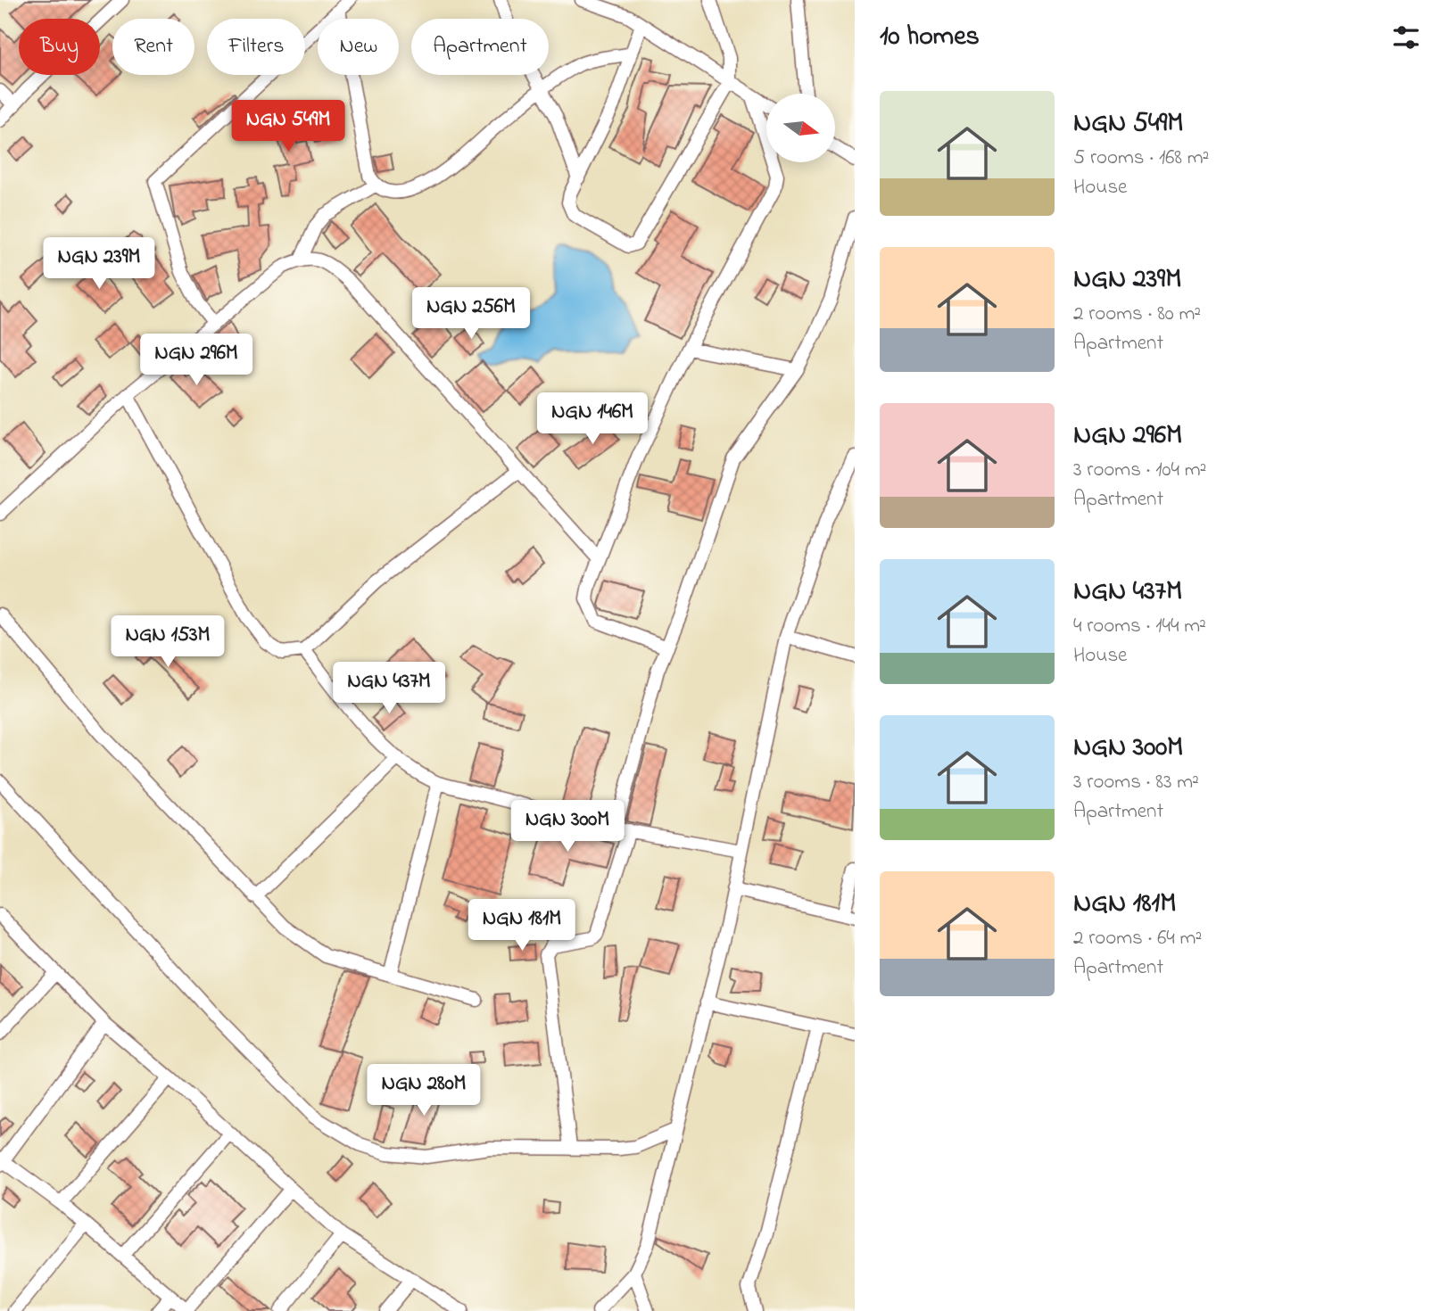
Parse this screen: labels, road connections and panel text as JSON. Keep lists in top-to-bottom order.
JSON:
{
  "north": "right",
  "page": {
    "heading": "10 homes",
    "chip": [
      "Buy",
      "Rent",
      "Filters",
      "New",
      "Apartment"
    ],
    "list": [
      {
        "name": "NGN 549M",
        "note": "5 rooms · 168 m² · House"
      },
      {
        "name": "NGN 239M",
        "note": "2 rooms · 80 m² · Apartment"
      },
      {
        "name": "NGN 296M",
        "note": "3 rooms · 104 m² · Apartment"
      },
      {
        "name": "NGN 437M",
        "note": "4 rooms · 144 m² · House"
      },
      {
        "name": "NGN 300M",
        "note": "3 rooms · 83 m² · Apartment"
      },
      {
        "name": "NGN 181M",
        "note": "2 rooms · 64 m² · Apartment"
      }
    ],
    "price": [
      "NGN 549M",
      "NGN 239M",
      "NGN 256M",
      "NGN 296M",
      "NGN 146M",
      "NGN 153M",
      "NGN 437M",
      "NGN 300M",
      "NGN 181M",
      "NGN 280M"
    ]
  }
}
